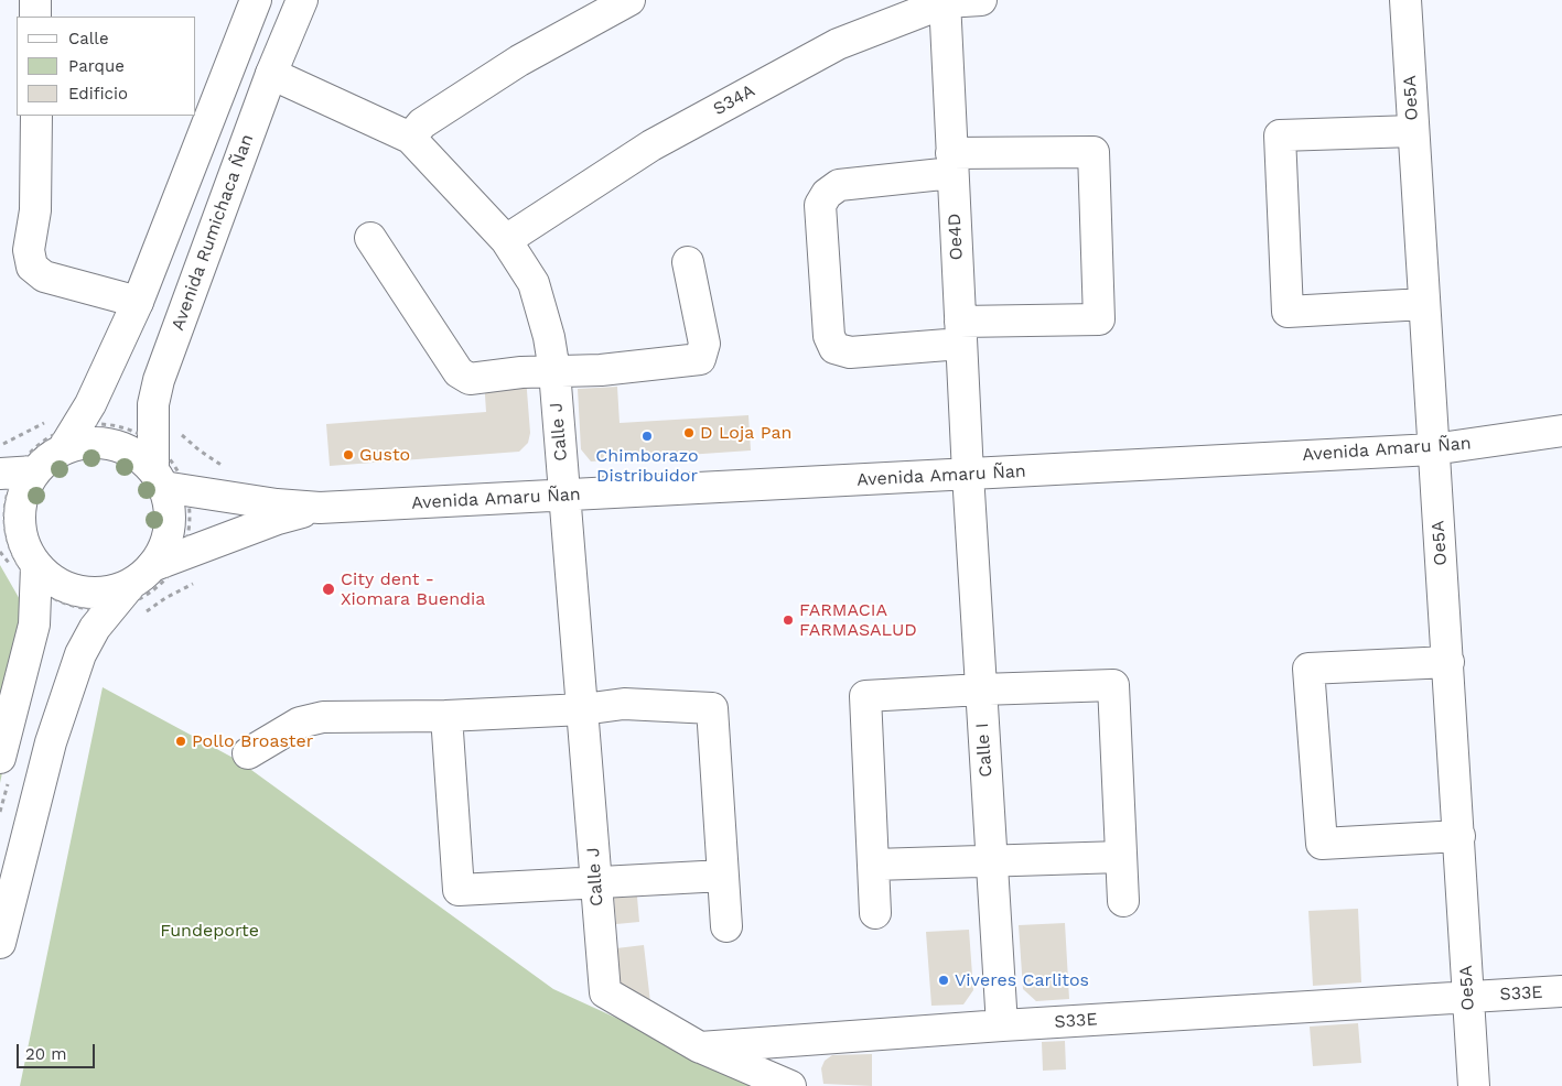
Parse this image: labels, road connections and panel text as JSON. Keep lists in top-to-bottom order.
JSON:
{
  "streets": {
    "street": [
      "Oe5A",
      "S34A",
      "Avenida Rumichaca Ñan",
      "Oe4D",
      "Calle J",
      "Avenida Amaru Ñan",
      "Calle I",
      "S33E"
    ]
  },
  "crossings": [
    ["Oe5A", "Avenida Amaru Ñan"],
    ["Oe5A", "S33E"],
    ["S34A", "Oe4D"],
    ["S34A", "Calle J"],
    ["Avenida Rumichaca Ñan", "Calle J"],
    ["Avenida Rumichaca Ñan", "Avenida Amaru Ñan"],
    ["Oe4D", "Avenida Amaru Ñan"],
    ["Oe4D", "Calle I"],
    ["Calle J", "Avenida Amaru Ñan"],
    ["Calle J", "S33E"],
    ["Avenida Amaru Ñan", "Calle I"],
    ["Calle I", "S33E"]
  ],
  "parks": ["Fundeporte"],
  "places": [
    "D Loja Pan",
    "Chimborazo Distribuidor",
    "Gusto",
    "City dent - Xiomara Buendia",
    "FARMACIA FARMASALUD",
    "Pollo Broaster",
    "Viveres Carlitos"
  ],
  "legend": ["Calle", "Parque", "Edificio"],
  "scale_bar": "20 m"
}
